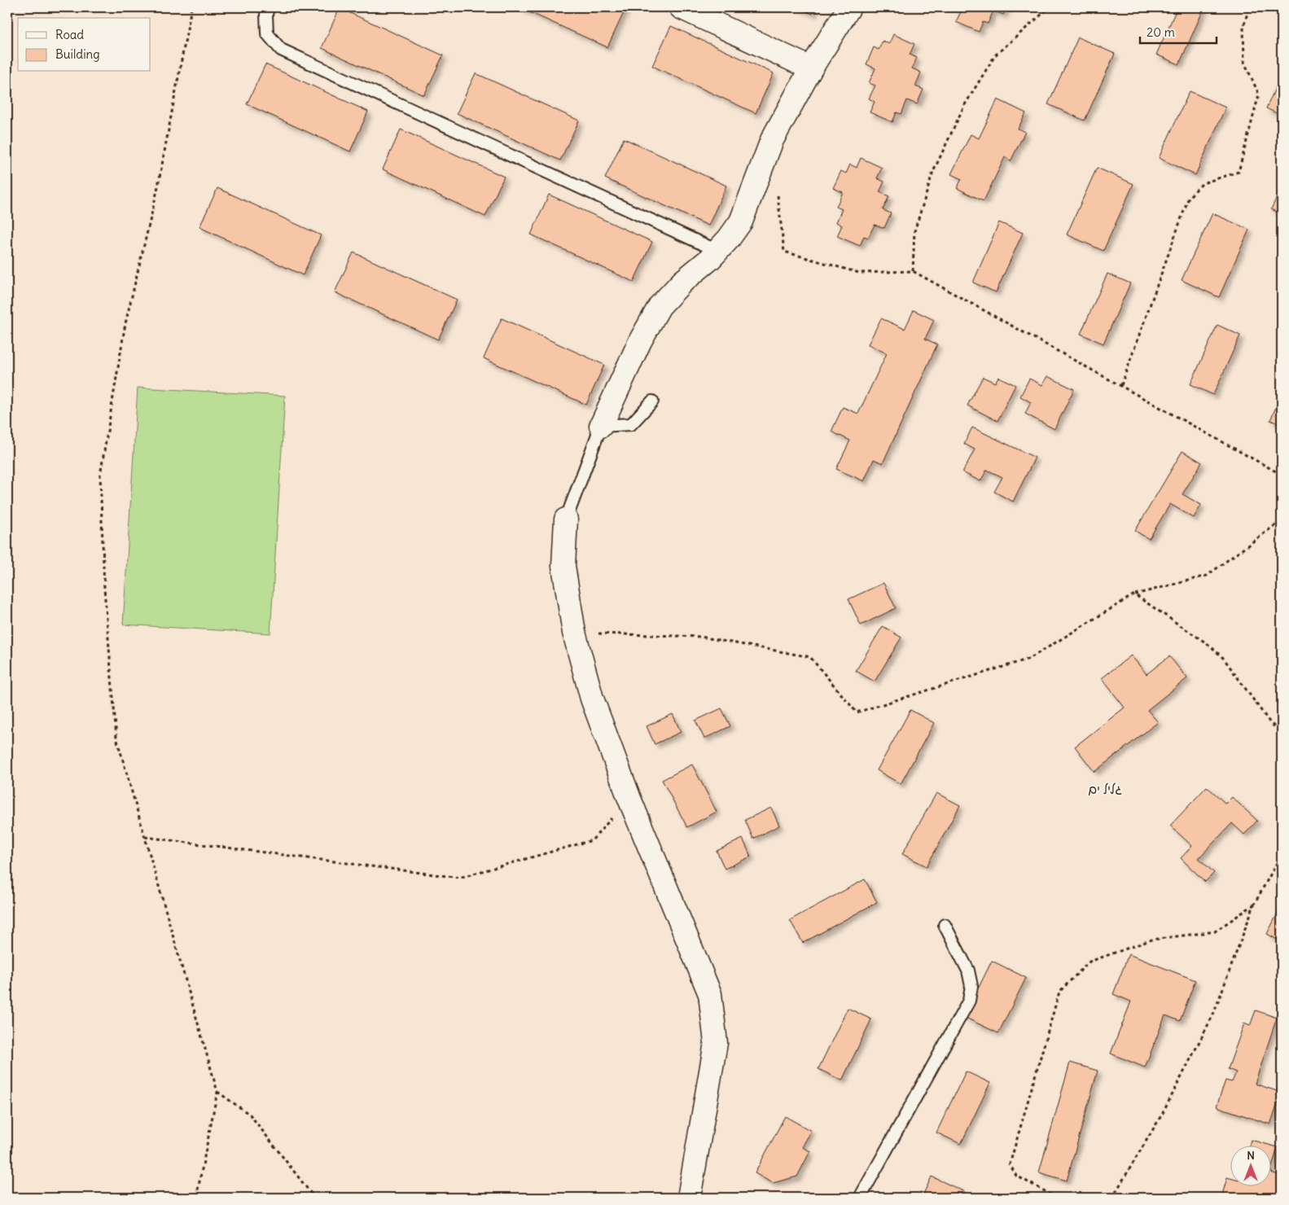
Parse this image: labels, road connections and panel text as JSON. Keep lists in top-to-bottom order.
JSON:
{
  "districts": ["גליל ים"],
  "legend": ["Road", "Building"],
  "scale_bar": "20 m",
  "north": "top"
}
